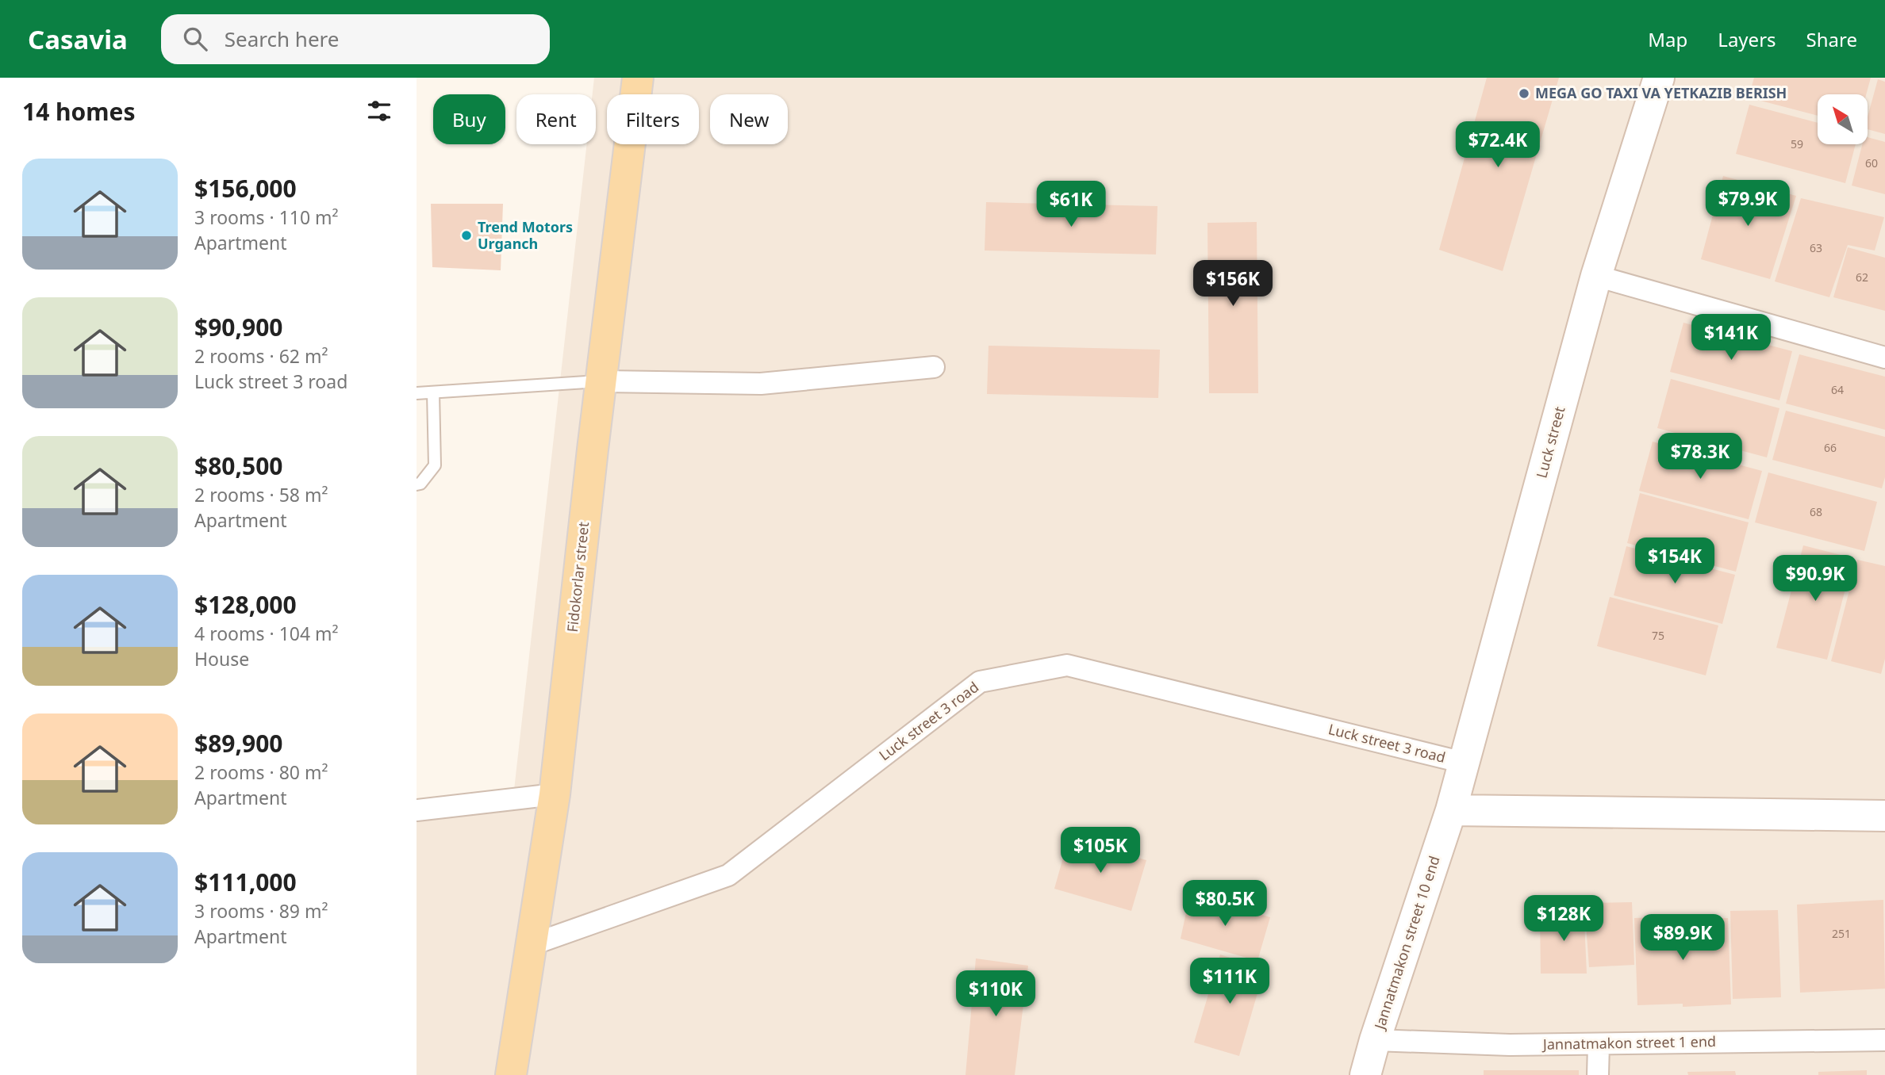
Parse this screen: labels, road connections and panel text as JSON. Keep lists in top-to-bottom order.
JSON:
{
  "streets": {
    "main road": ["Fidokorlar street"],
    "street": [
      "Luck street",
      "Luck street 3 road",
      "Jannatmakon street 10 end",
      "Jannatmakon street 1 end"
    ]
  },
  "crossings": [
    ["Luck street", "Luck street 3 road"],
    ["Luck street", "Jannatmakon street 10 end"],
    ["Fidokorlar street", "Luck street 3 road"],
    ["Jannatmakon street 10 end", "Jannatmakon street 1 end"]
  ],
  "places": ["MEGA GO TAXI VA YETKAZIB BERISH", "Trend Motors Urganch"],
  "house_numbers": [
    "59",
    "60",
    "63",
    "62",
    "64",
    "66",
    "68",
    "75",
    "251"
  ],
  "north": "top left",
  "page": {
    "header": "Casavia",
    "search": "Search here",
    "nav": ["Map", "Layers", "Share"],
    "heading": "14 homes",
    "chip": [
      "Buy",
      "Rent",
      "Filters",
      "New"
    ],
    "price": [
      "$72.4K",
      "$79.9K",
      "$61K",
      "$156K",
      "$141K",
      "$78.3K",
      "$154K",
      "$90.9K",
      "$105K",
      "$80.5K",
      "$128K",
      "$89.9K",
      "$111K",
      "$110K"
    ],
    "list": [
      {
        "name": "$156,000",
        "note": "3 rooms · 110 m² · Apartment"
      },
      {
        "name": "$90,900",
        "note": "2 rooms · 62 m² · Luck street 3 road"
      },
      {
        "name": "$80,500",
        "note": "2 rooms · 58 m² · Apartment"
      },
      {
        "name": "$128,000",
        "note": "4 rooms · 104 m² · House"
      },
      {
        "name": "$89,900",
        "note": "2 rooms · 80 m² · Apartment"
      },
      {
        "name": "$111,000",
        "note": "3 rooms · 89 m² · Apartment"
      }
    ]
  }
}
